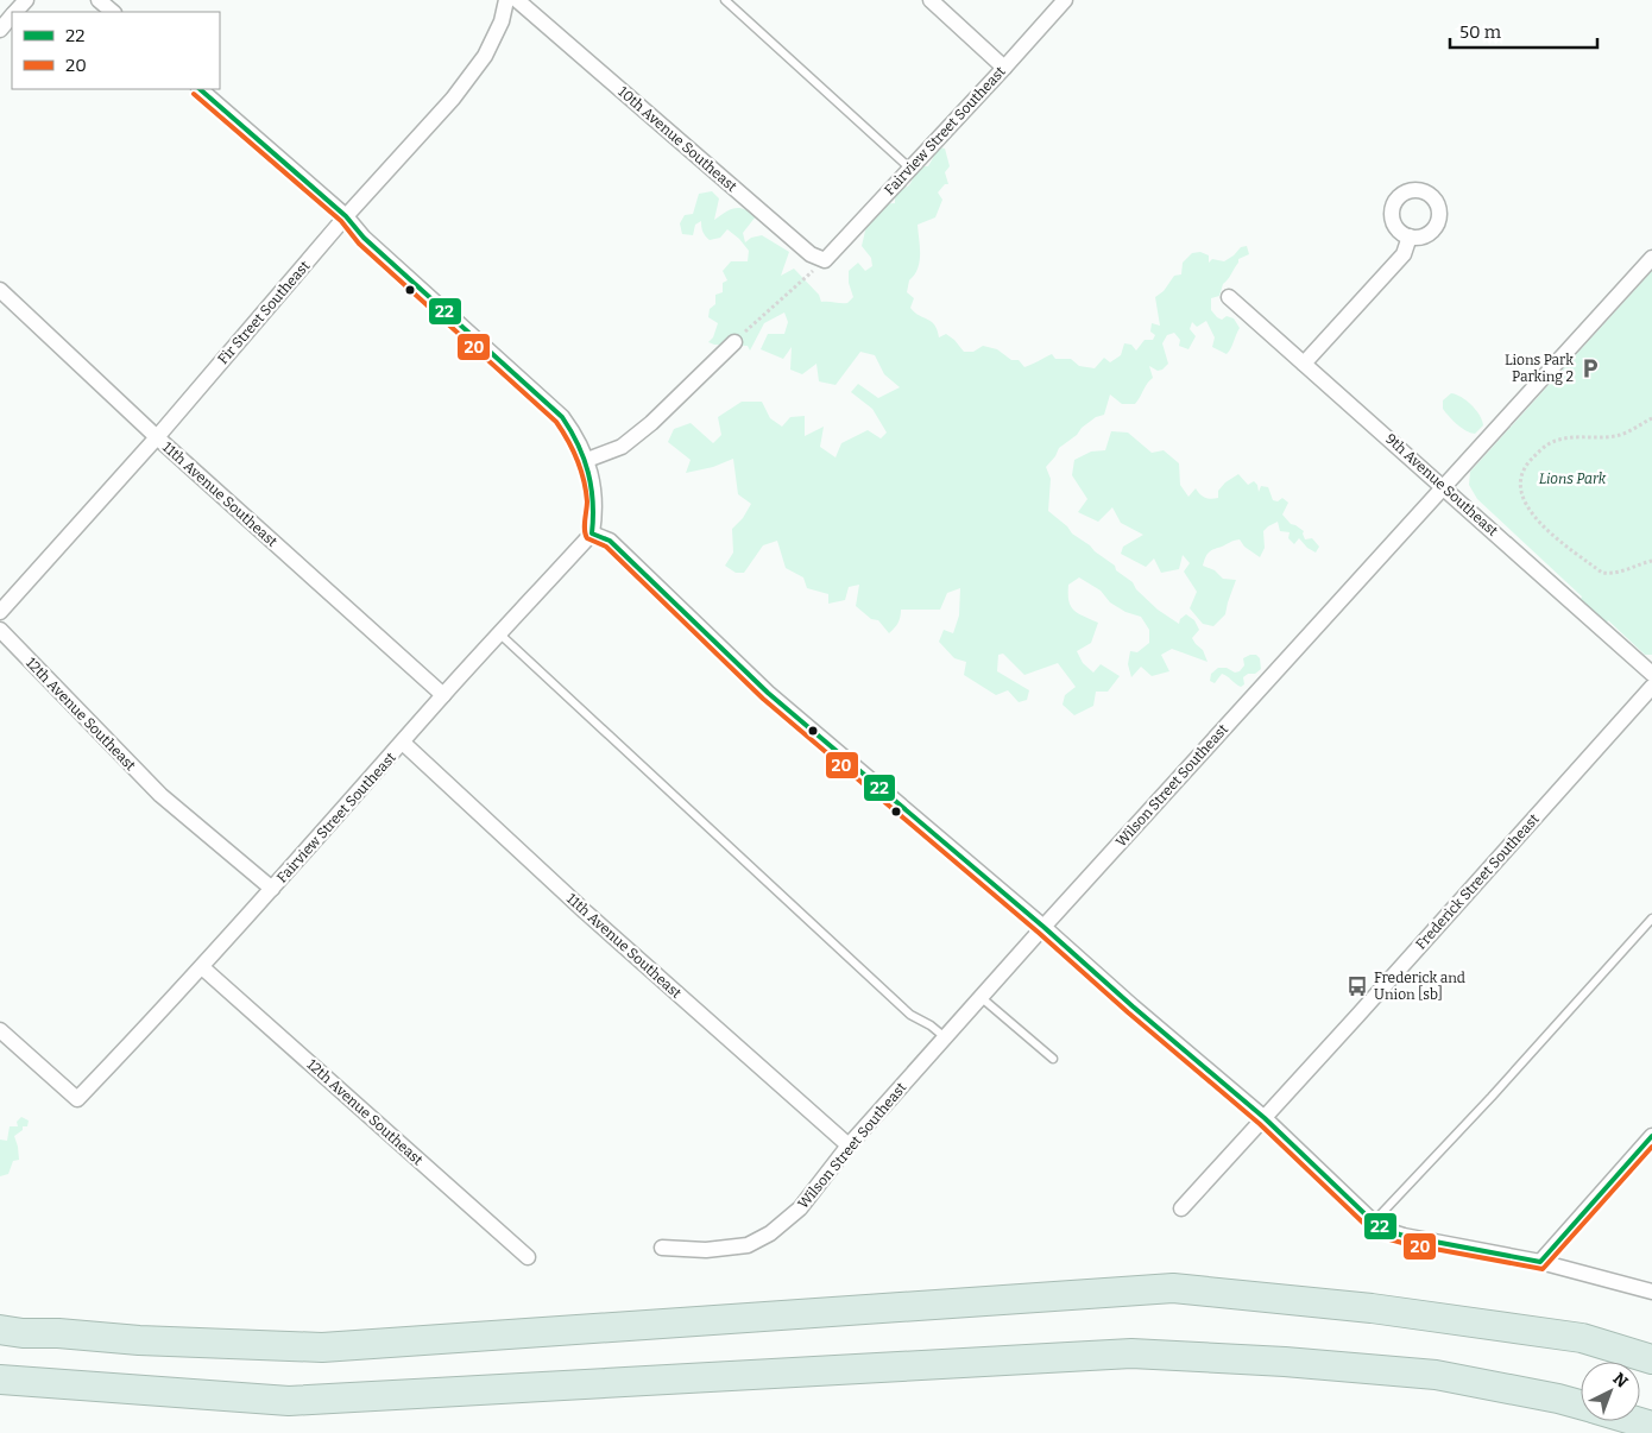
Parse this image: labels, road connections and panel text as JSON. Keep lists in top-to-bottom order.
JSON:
{
  "streets": {
    "street": [
      "Fairview Street Southeast",
      "10th Avenue Southeast",
      "Fir Street Southeast",
      "9th Avenue Southeast",
      "11th Avenue Southeast",
      "12th Avenue Southeast",
      "Wilson Street Southeast",
      "Frederick Street Southeast"
    ]
  },
  "crossings": [
    ["Fairview Street Southeast", "10th Avenue Southeast"],
    ["Fairview Street Southeast", "11th Avenue Southeast"],
    ["Fairview Street Southeast", "12th Avenue Southeast"],
    ["Fir Street Southeast", "11th Avenue Southeast"],
    ["9th Avenue Southeast", "Wilson Street Southeast"],
    ["11th Avenue Southeast", "Wilson Street Southeast"]
  ],
  "parks": ["Lions Park"],
  "places": {
    "parking": ["Lions Park Parking 2"],
    "bus stop": ["Frederick and Union [sb]"]
  },
  "lines": ["transit line 22", "transit line 20"],
  "legend": ["22", "20"],
  "scale_bar": "50 m",
  "north": "top right"
}
